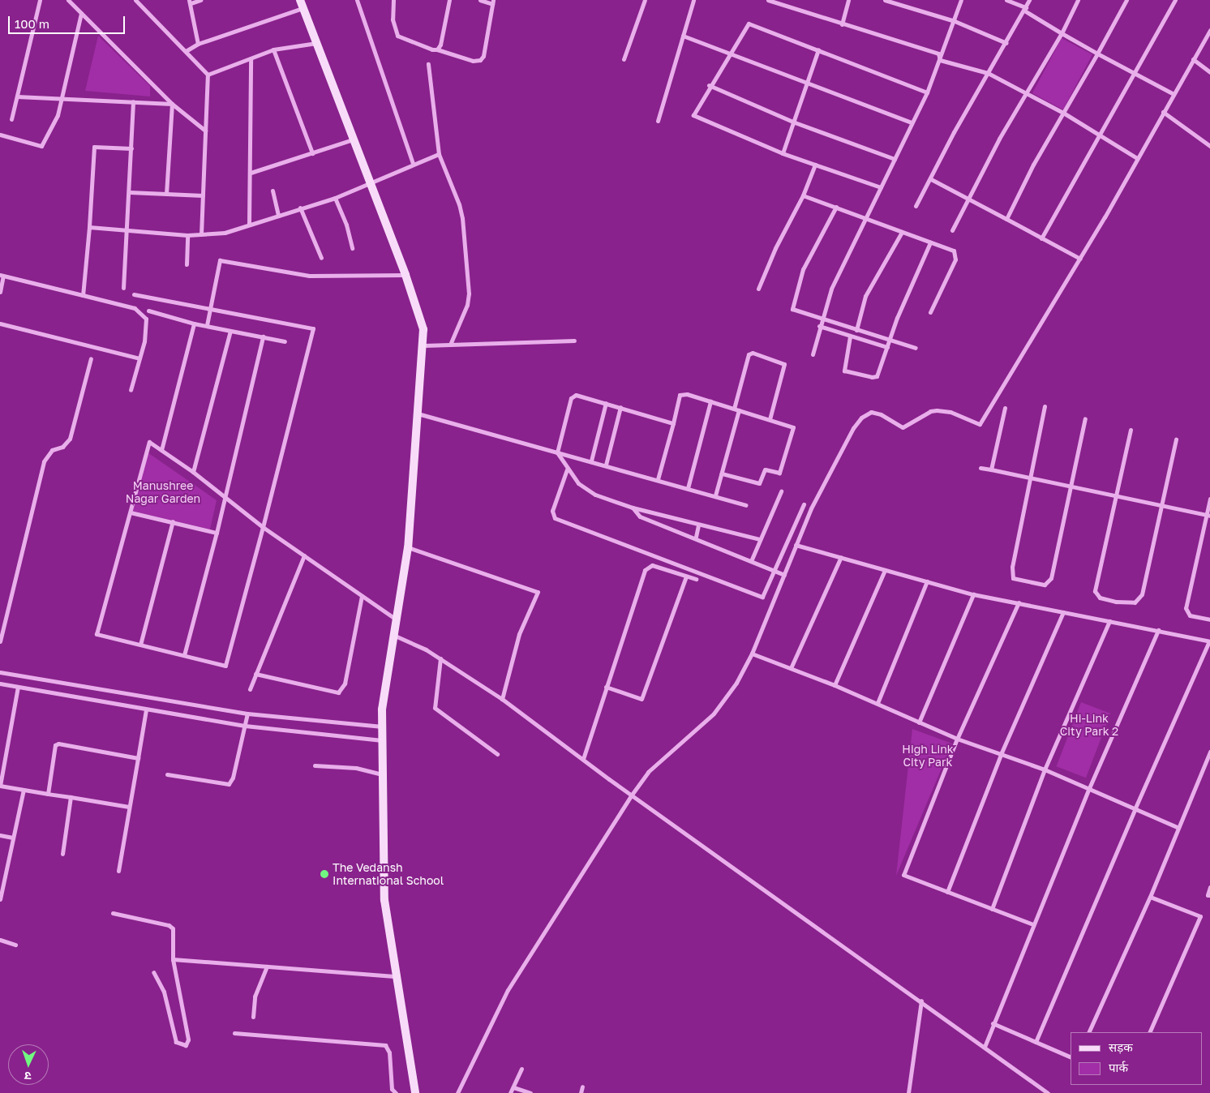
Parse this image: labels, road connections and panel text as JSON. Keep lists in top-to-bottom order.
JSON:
{
  "parks": ["Manushree Nagar Garden", "Hi-Link City Park 2", "High Link City Park"],
  "places": ["The Vedansh International School"],
  "legend": ["सड़क", "पार्क"],
  "scale_bar": "100 m",
  "north": "bottom"
}
